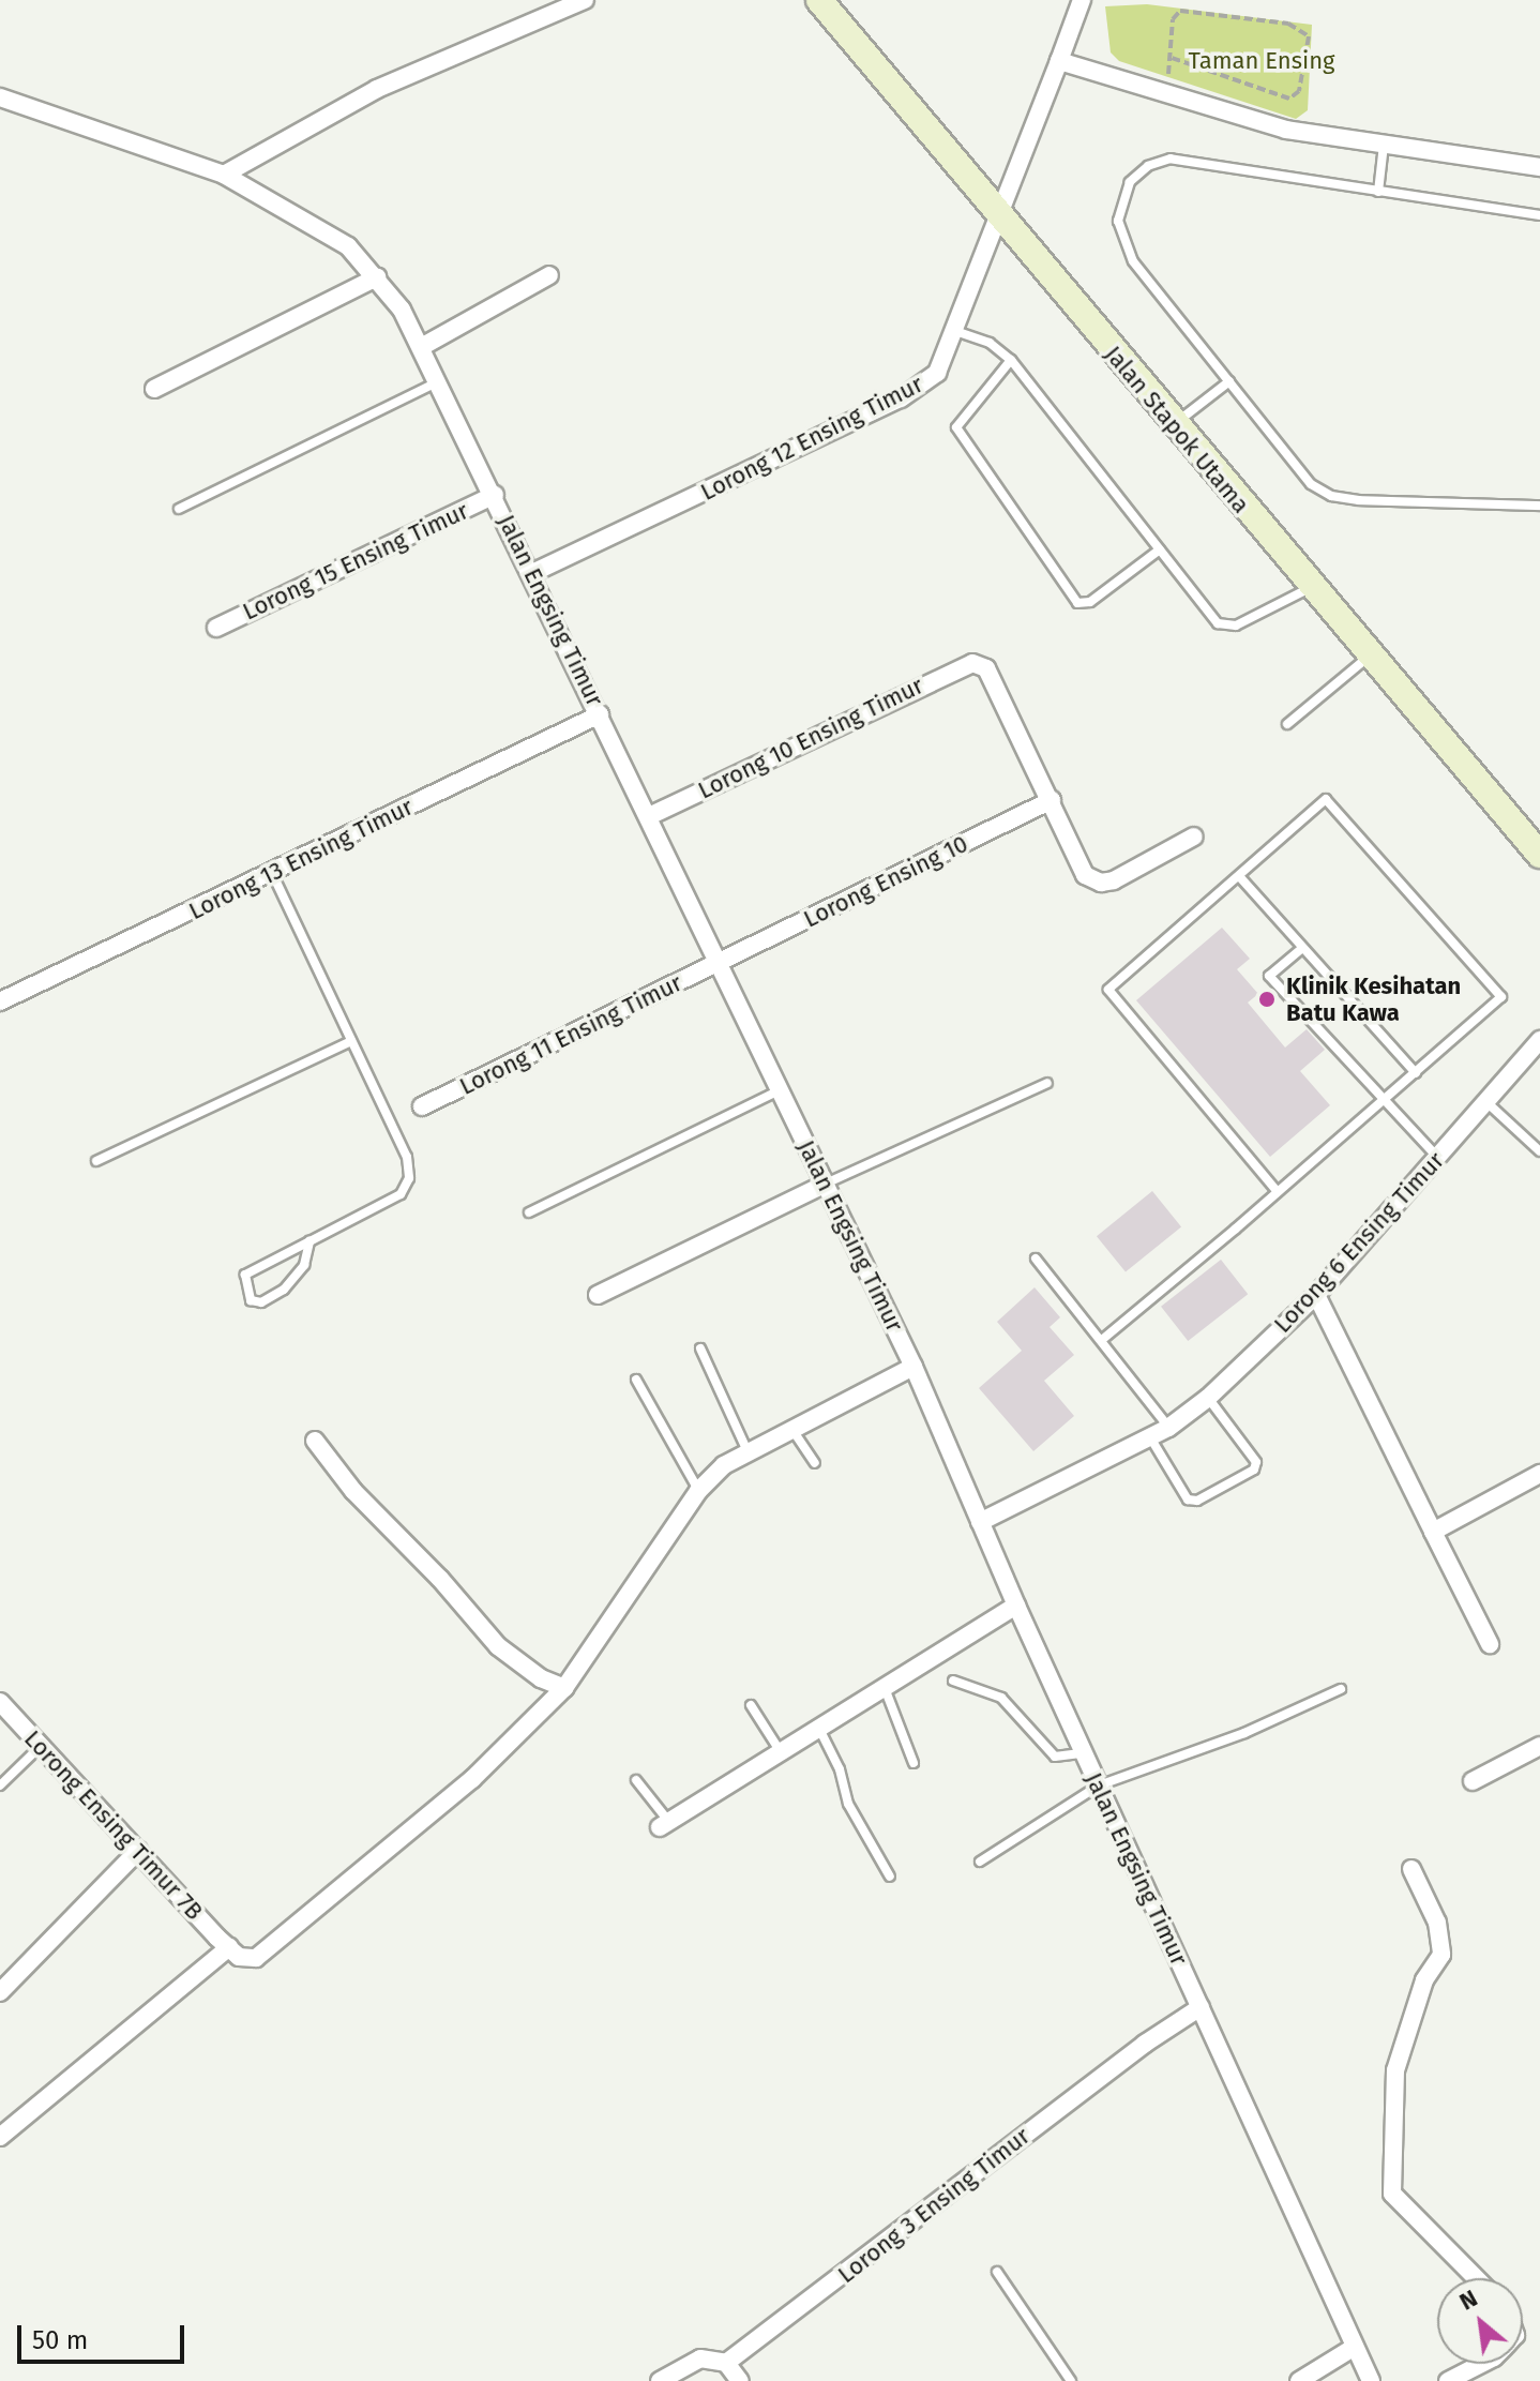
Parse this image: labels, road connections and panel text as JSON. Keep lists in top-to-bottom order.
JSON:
{
  "streets": {
    "main road": ["Jalan Stapok Utama"],
    "street": [
      "Lorong 12 Ensing Timur",
      "Lorong 15 Ensing Timur",
      "Jalan Engsing Timur",
      "Lorong 10 Ensing Timur",
      "Lorong 13 Ensing Timur",
      "Lorong Ensing 10",
      "Lorong 11 Ensing Timur",
      "Lorong 6 Ensing Timur",
      "Lorong Ensing Timur 7B",
      "Lorong 3 Ensing Timur"
    ]
  },
  "crossings": [
    ["Jalan Stapok Utama", "Lorong 12 Ensing Timur"],
    ["Lorong 12 Ensing Timur", "Jalan Engsing Timur"],
    ["Lorong 15 Ensing Timur", "Jalan Engsing Timur"],
    ["Jalan Engsing Timur", "Lorong 10 Ensing Timur"],
    ["Jalan Engsing Timur", "Lorong 13 Ensing Timur"],
    ["Jalan Engsing Timur", "Lorong Ensing 10"],
    ["Jalan Engsing Timur", "Lorong 11 Ensing Timur"],
    ["Jalan Engsing Timur", "Lorong 6 Ensing Timur"],
    ["Jalan Engsing Timur", "Lorong 3 Ensing Timur"],
    ["Lorong 10 Ensing Timur", "Lorong Ensing 10"],
    ["Lorong Ensing 10", "Lorong 11 Ensing Timur"]
  ],
  "parks": ["Taman Ensing"],
  "places": ["Klinik Kesihatan Batu Kawa"],
  "scale_bar": "50 m",
  "north": "top left"
}
